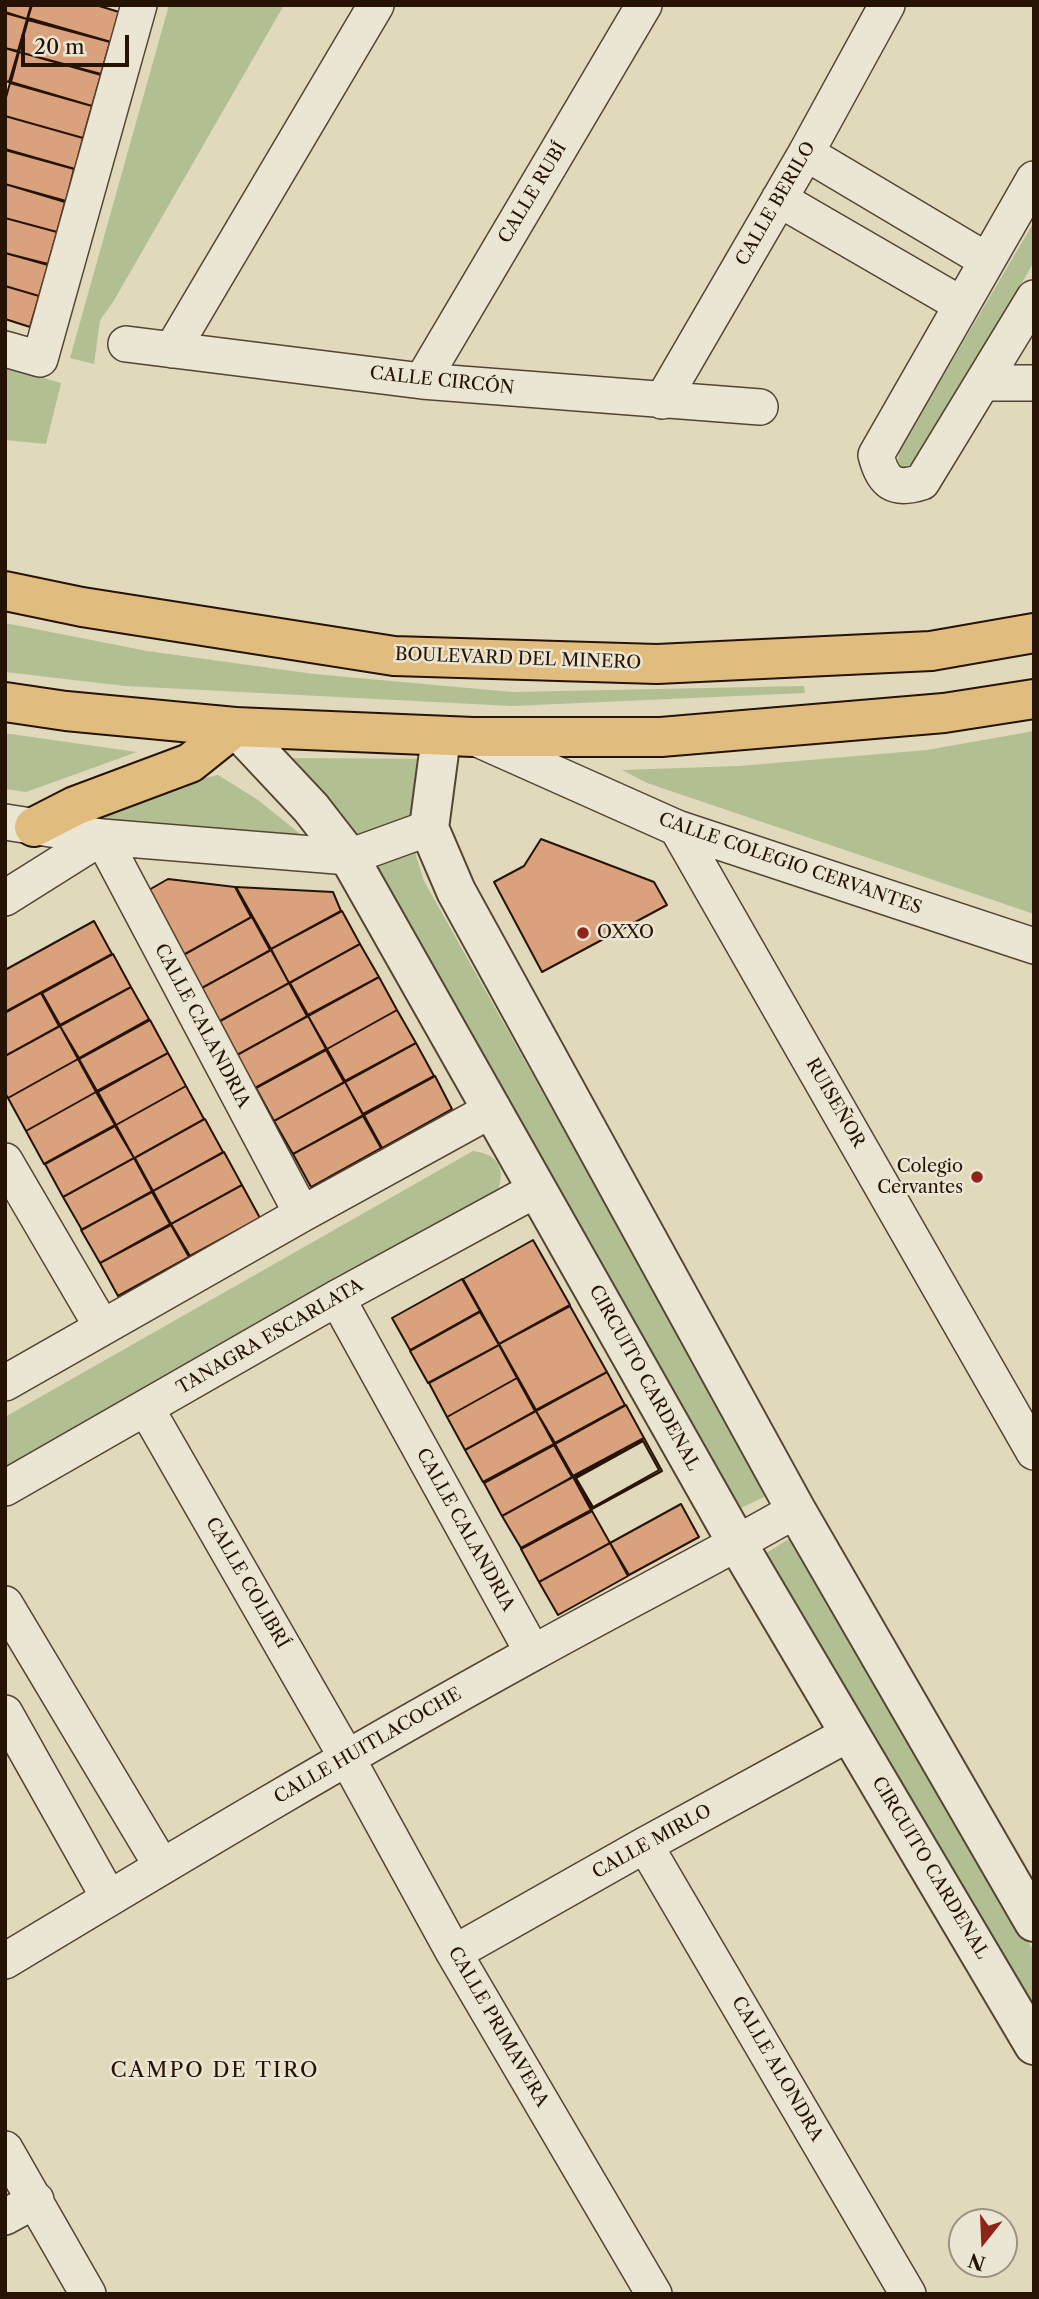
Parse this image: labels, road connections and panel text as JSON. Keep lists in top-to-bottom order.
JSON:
{
  "streets": {
    "main road": ["BOULEVARD DEL MINERO"],
    "street": [
      "CALLE RUBÍ",
      "CALLE BERILO",
      "CALLE CIRCÓN",
      "CALLE COLEGIO CERVANTES",
      "CALLE CALANDRIA",
      "RUISEÑOR",
      "TANAGRA ESCARLATA",
      "CIRCUITO CARDENAL",
      "CALLE COLIBRÍ",
      "CALLE HUITLACOCHE",
      "CALLE MIRLO",
      "CALLE PRIMAVERA",
      "CALLE ALONDRA"
    ]
  },
  "crossings": [
    ["CALLE RUBÍ", "CALLE CIRCÓN"],
    ["CALLE BERILO", "CALLE CIRCÓN"],
    ["CALLE COLEGIO CERVANTES", "RUISEÑOR"],
    ["CALLE CALANDRIA", "TANAGRA ESCARLATA"],
    ["CALLE CALANDRIA", "CALLE HUITLACOCHE"],
    ["TANAGRA ESCARLATA", "CIRCUITO CARDENAL"],
    ["TANAGRA ESCARLATA", "CALLE COLIBRÍ"],
    ["CIRCUITO CARDENAL", "CALLE HUITLACOCHE"],
    ["CIRCUITO CARDENAL", "CALLE MIRLO"],
    ["CALLE COLIBRÍ", "CALLE HUITLACOCHE"],
    ["CALLE COLIBRÍ", "CALLE PRIMAVERA"],
    ["CALLE HUITLACOCHE", "CALLE PRIMAVERA"],
    ["CALLE MIRLO", "CALLE PRIMAVERA"],
    ["CALLE MIRLO", "CALLE ALONDRA"]
  ],
  "districts": ["CAMPO DE TIRO"],
  "places": ["OXXO", "Colegio Cervantes"],
  "scale_bar": "20 m",
  "north": "bottom"
}
